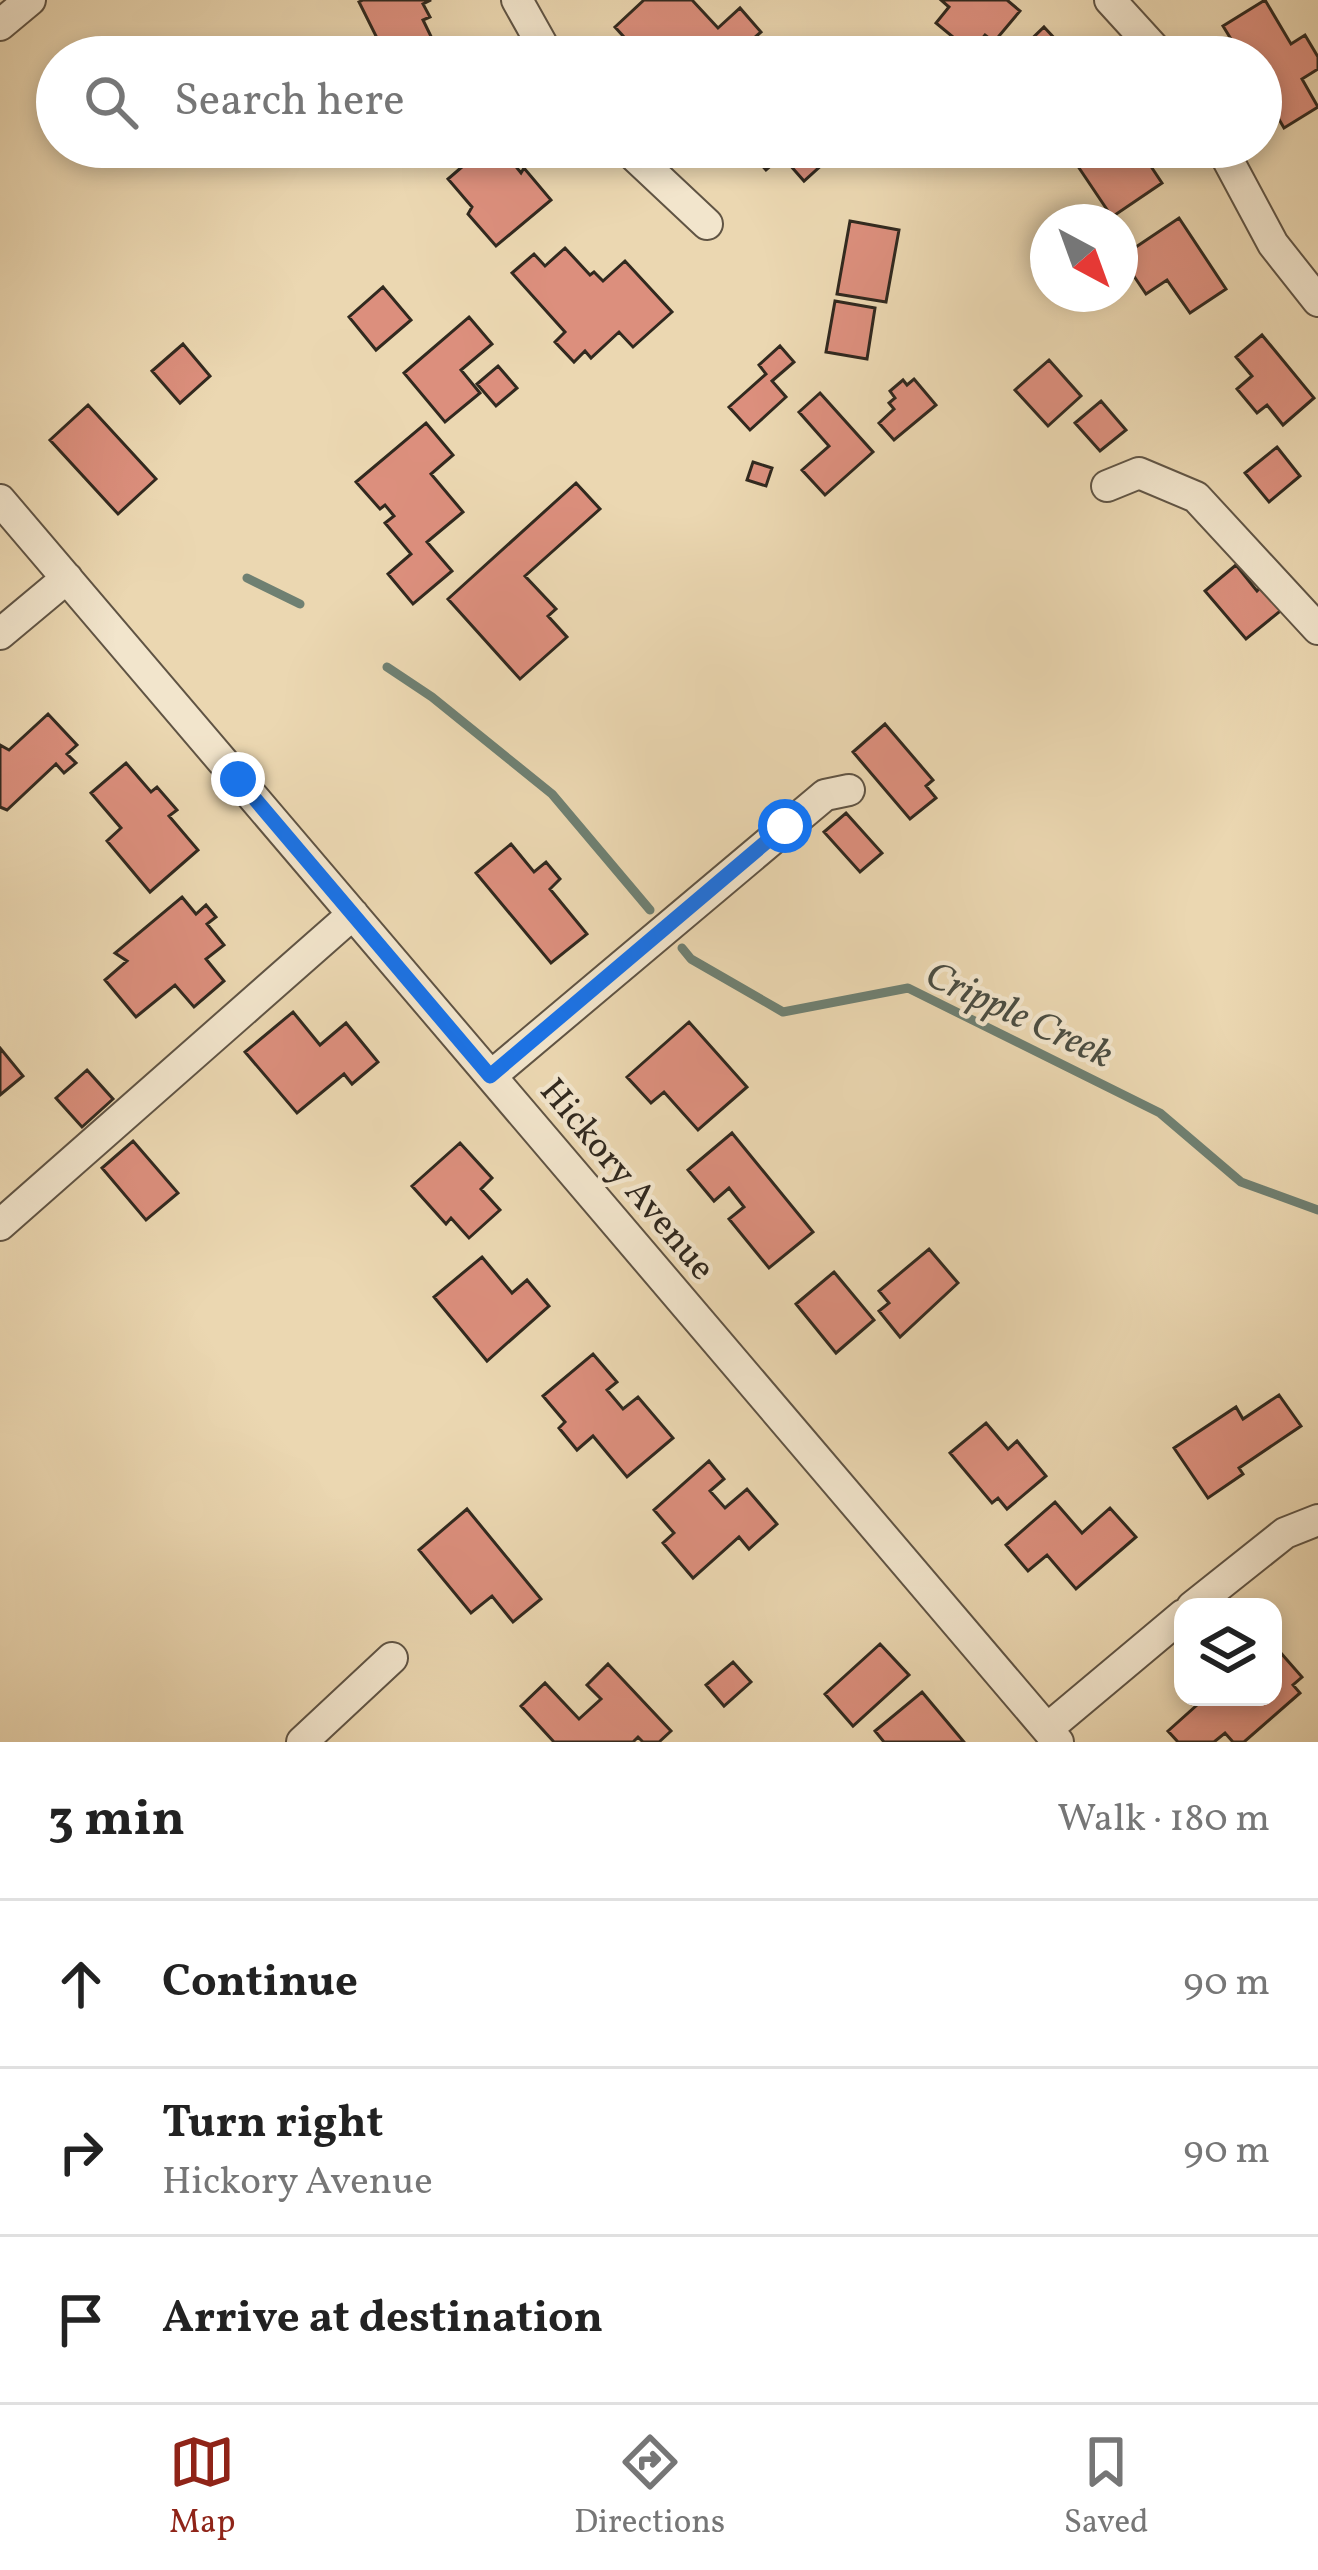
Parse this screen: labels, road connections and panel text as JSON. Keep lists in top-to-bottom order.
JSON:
{
  "streets": {
    "street": ["Hickory Avenue"]
  },
  "water": ["Cripple Creek"],
  "north": "bottom right",
  "page": {
    "search": "Search here",
    "heading": ["3 min", "Walk · 180 m"],
    "list": [
      ["Continue", "90 m"],
      ["Turn right", "Hickory Avenue", "90 m"],
      "Arrive at destination"
    ],
    "nav": ["Map", "Directions", "Saved"]
  }
}
